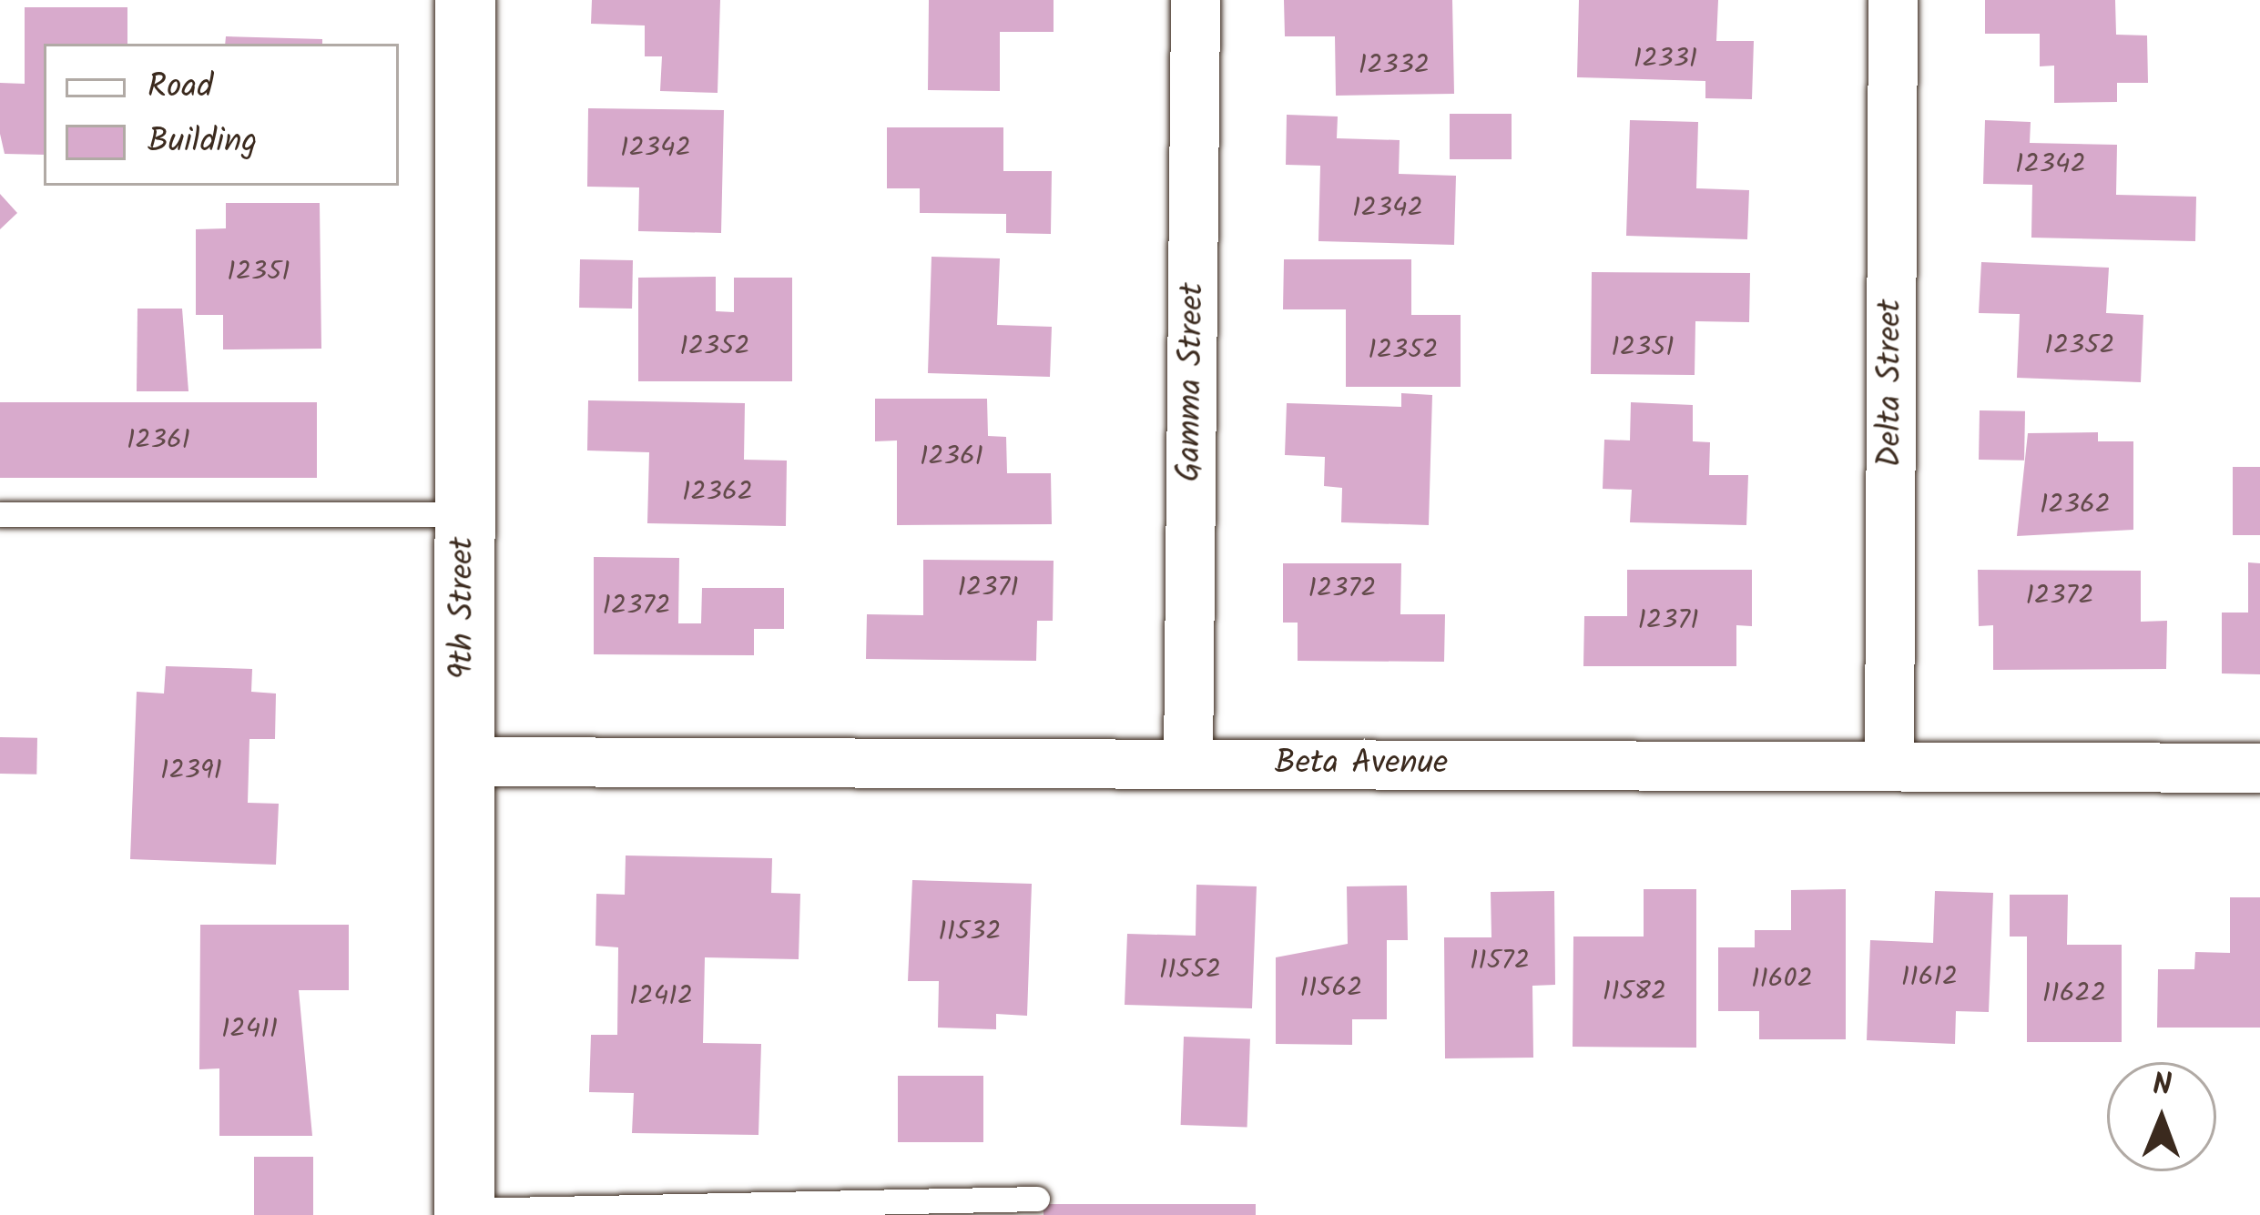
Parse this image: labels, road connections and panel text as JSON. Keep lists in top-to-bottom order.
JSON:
{
  "streets": {
    "street": [
      "Gamma Street",
      "Delta Street",
      "9th Street",
      "Beta Avenue"
    ]
  },
  "crossings": [
    ["Gamma Street", "Beta Avenue"],
    ["Delta Street", "Beta Avenue"],
    ["9th Street", "Beta Avenue"]
  ],
  "house_numbers": [
    "12331",
    "12332",
    "12342",
    "12342",
    "12342",
    "12351",
    "12352",
    "12352",
    "12351",
    "12352",
    "12361",
    "12361",
    "12362",
    "12362",
    "12371",
    "12372",
    "12372",
    "12372",
    "12371",
    "12391",
    "11532",
    "11572",
    "11552",
    "11612",
    "11602",
    "11562",
    "11582",
    "11622",
    "12412",
    "12411"
  ],
  "legend": ["Road", "Building"],
  "north": "top"
}
